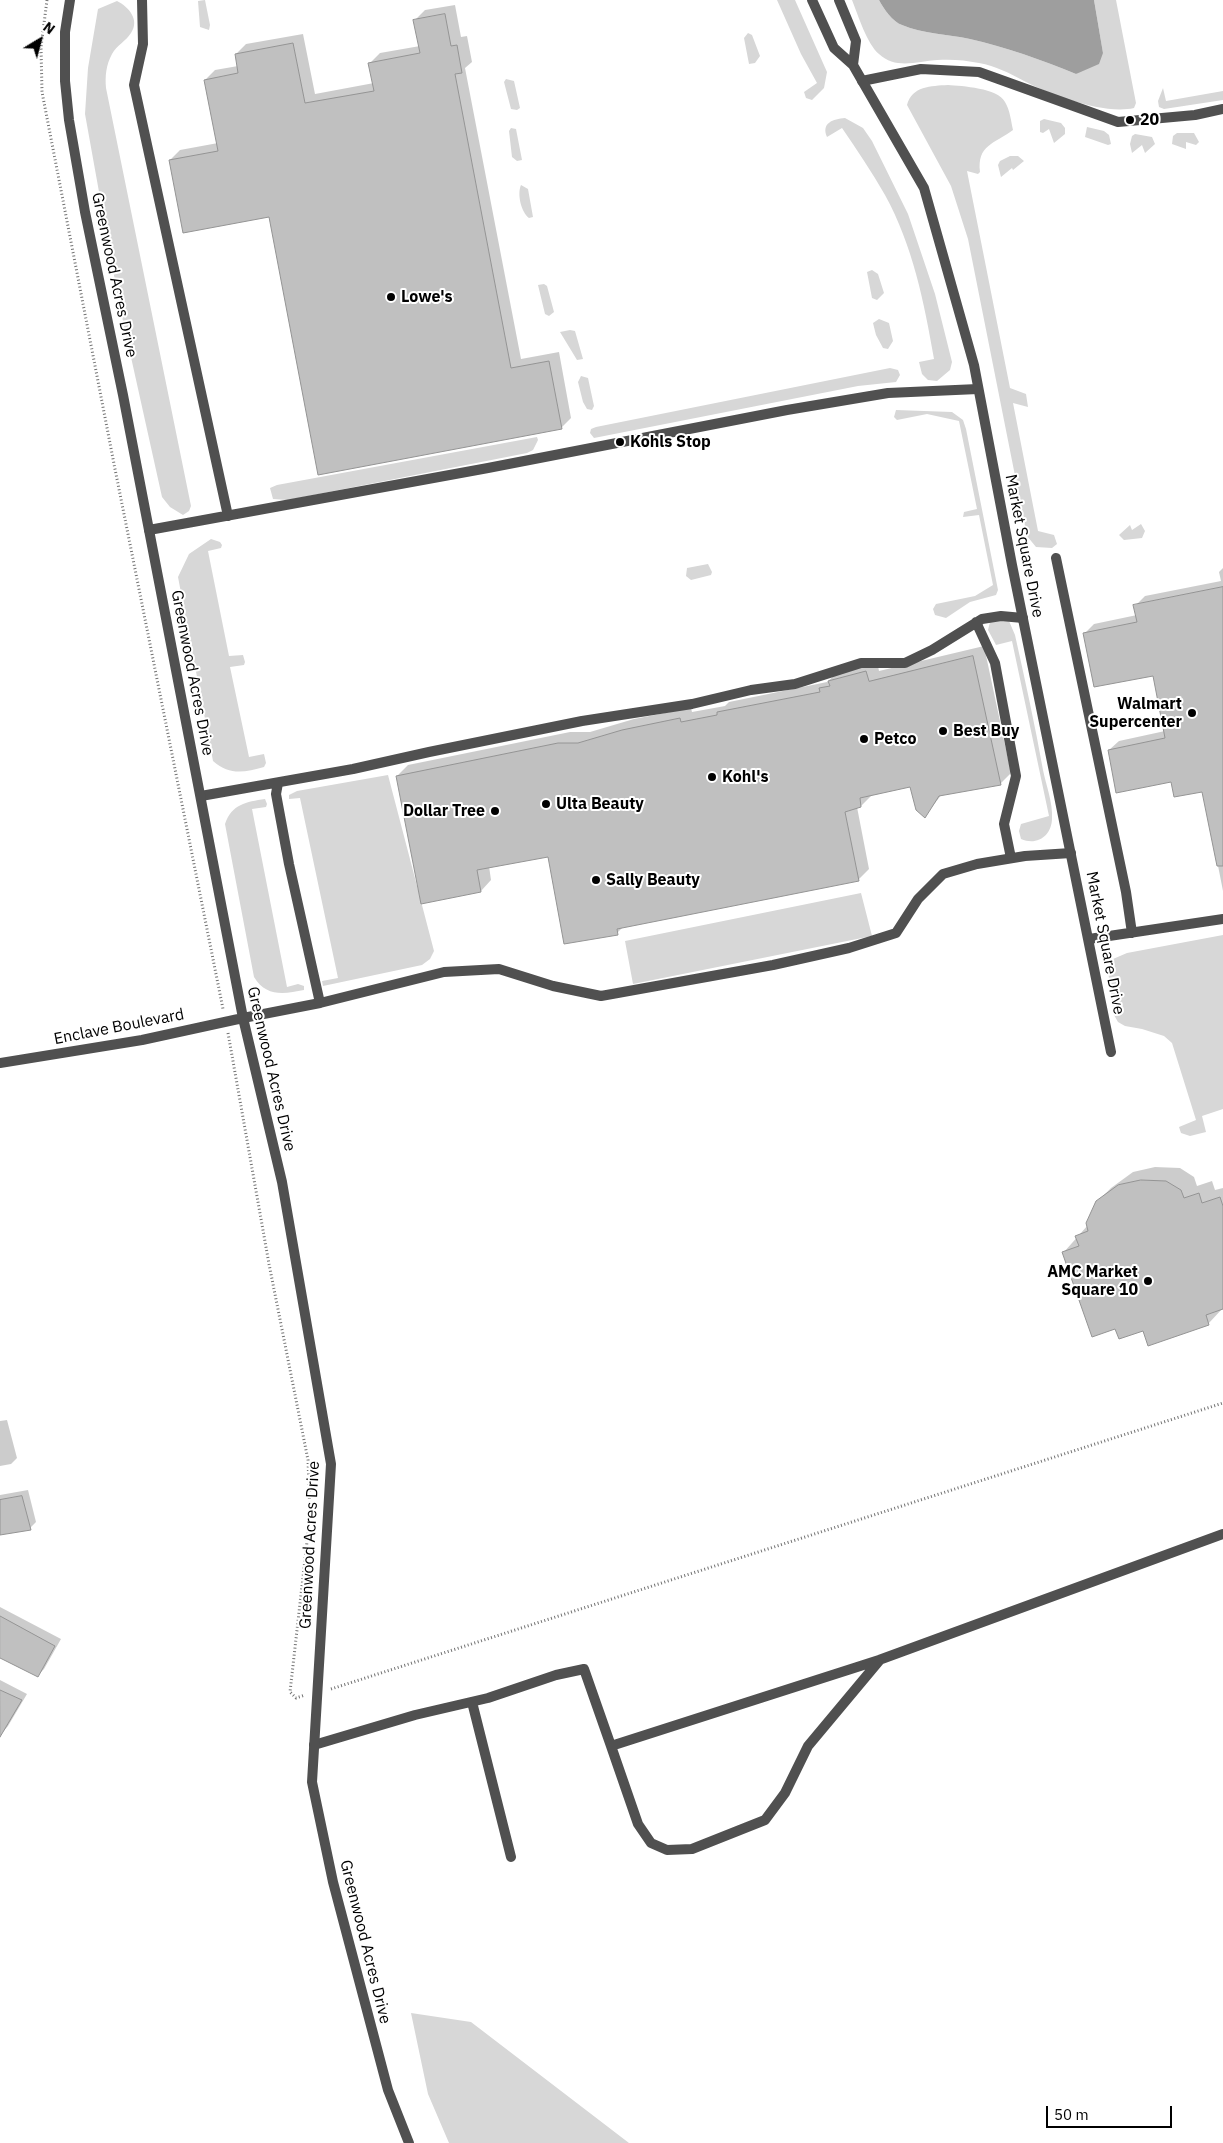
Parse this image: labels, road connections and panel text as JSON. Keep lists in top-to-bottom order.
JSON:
{
  "streets": {
    "street": ["Greenwood Acres Drive", "Market Square Drive", "Enclave Boulevard"]
  },
  "crossings": [
    ["Greenwood Acres Drive", "Enclave Boulevard"],
    ["Market Square Drive", "Enclave Boulevard"]
  ],
  "places": [
    "20",
    "Lowe's",
    "Kohls Stop",
    "Walmart Supercenter",
    "Best Buy",
    "Petco",
    "Kohl's",
    "Ulta Beauty",
    "Dollar Tree",
    "Sally Beauty",
    "AMC Market Square 10"
  ],
  "scale_bar": "50 m",
  "north": "top right"
}
